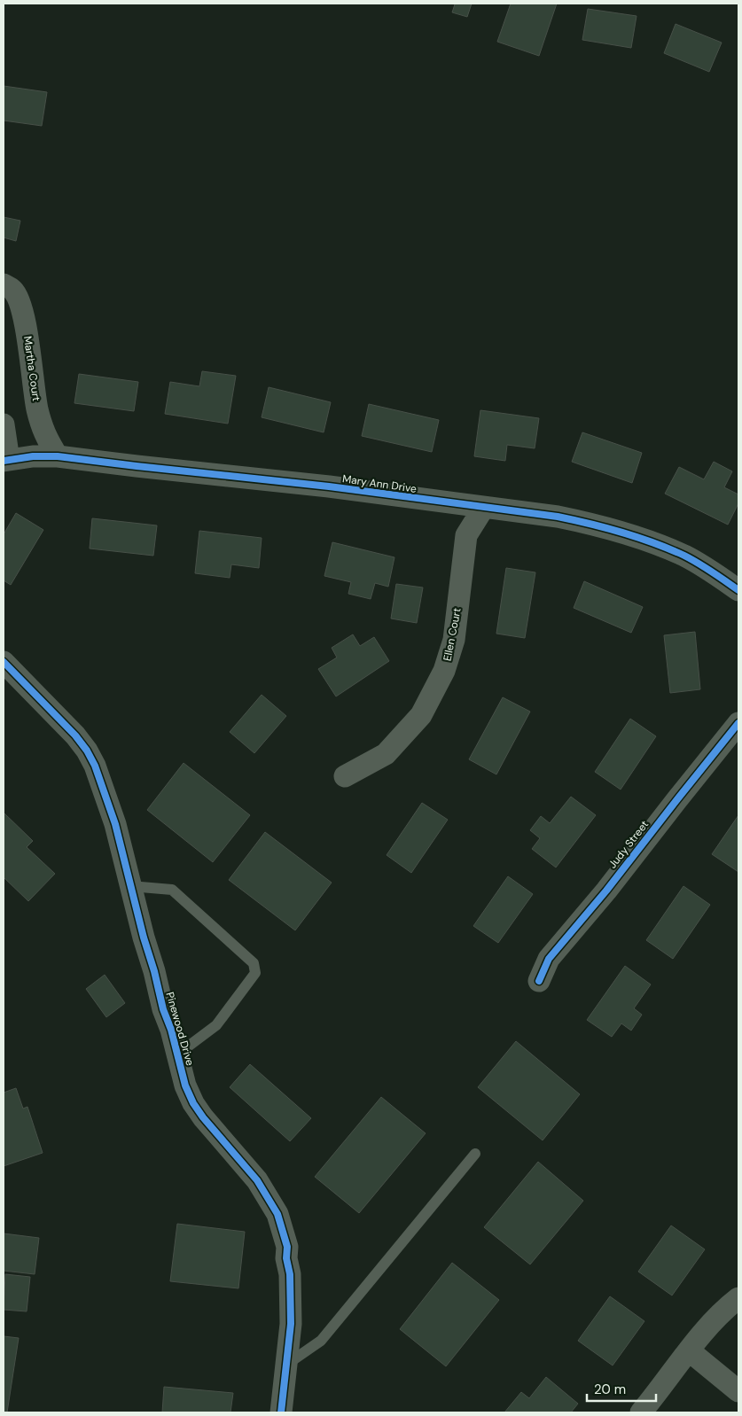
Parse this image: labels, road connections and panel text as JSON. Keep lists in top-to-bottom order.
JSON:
{
  "streets": {
    "street": [
      "Martha Court",
      "Mary Ann Drive",
      "Ellen Court",
      "Judy Street",
      "Pinewood Drive"
    ]
  },
  "crossings": [
    ["Martha Court", "Mary Ann Drive"],
    ["Mary Ann Drive", "Ellen Court"]
  ],
  "scale_bar": "20 m"
}
